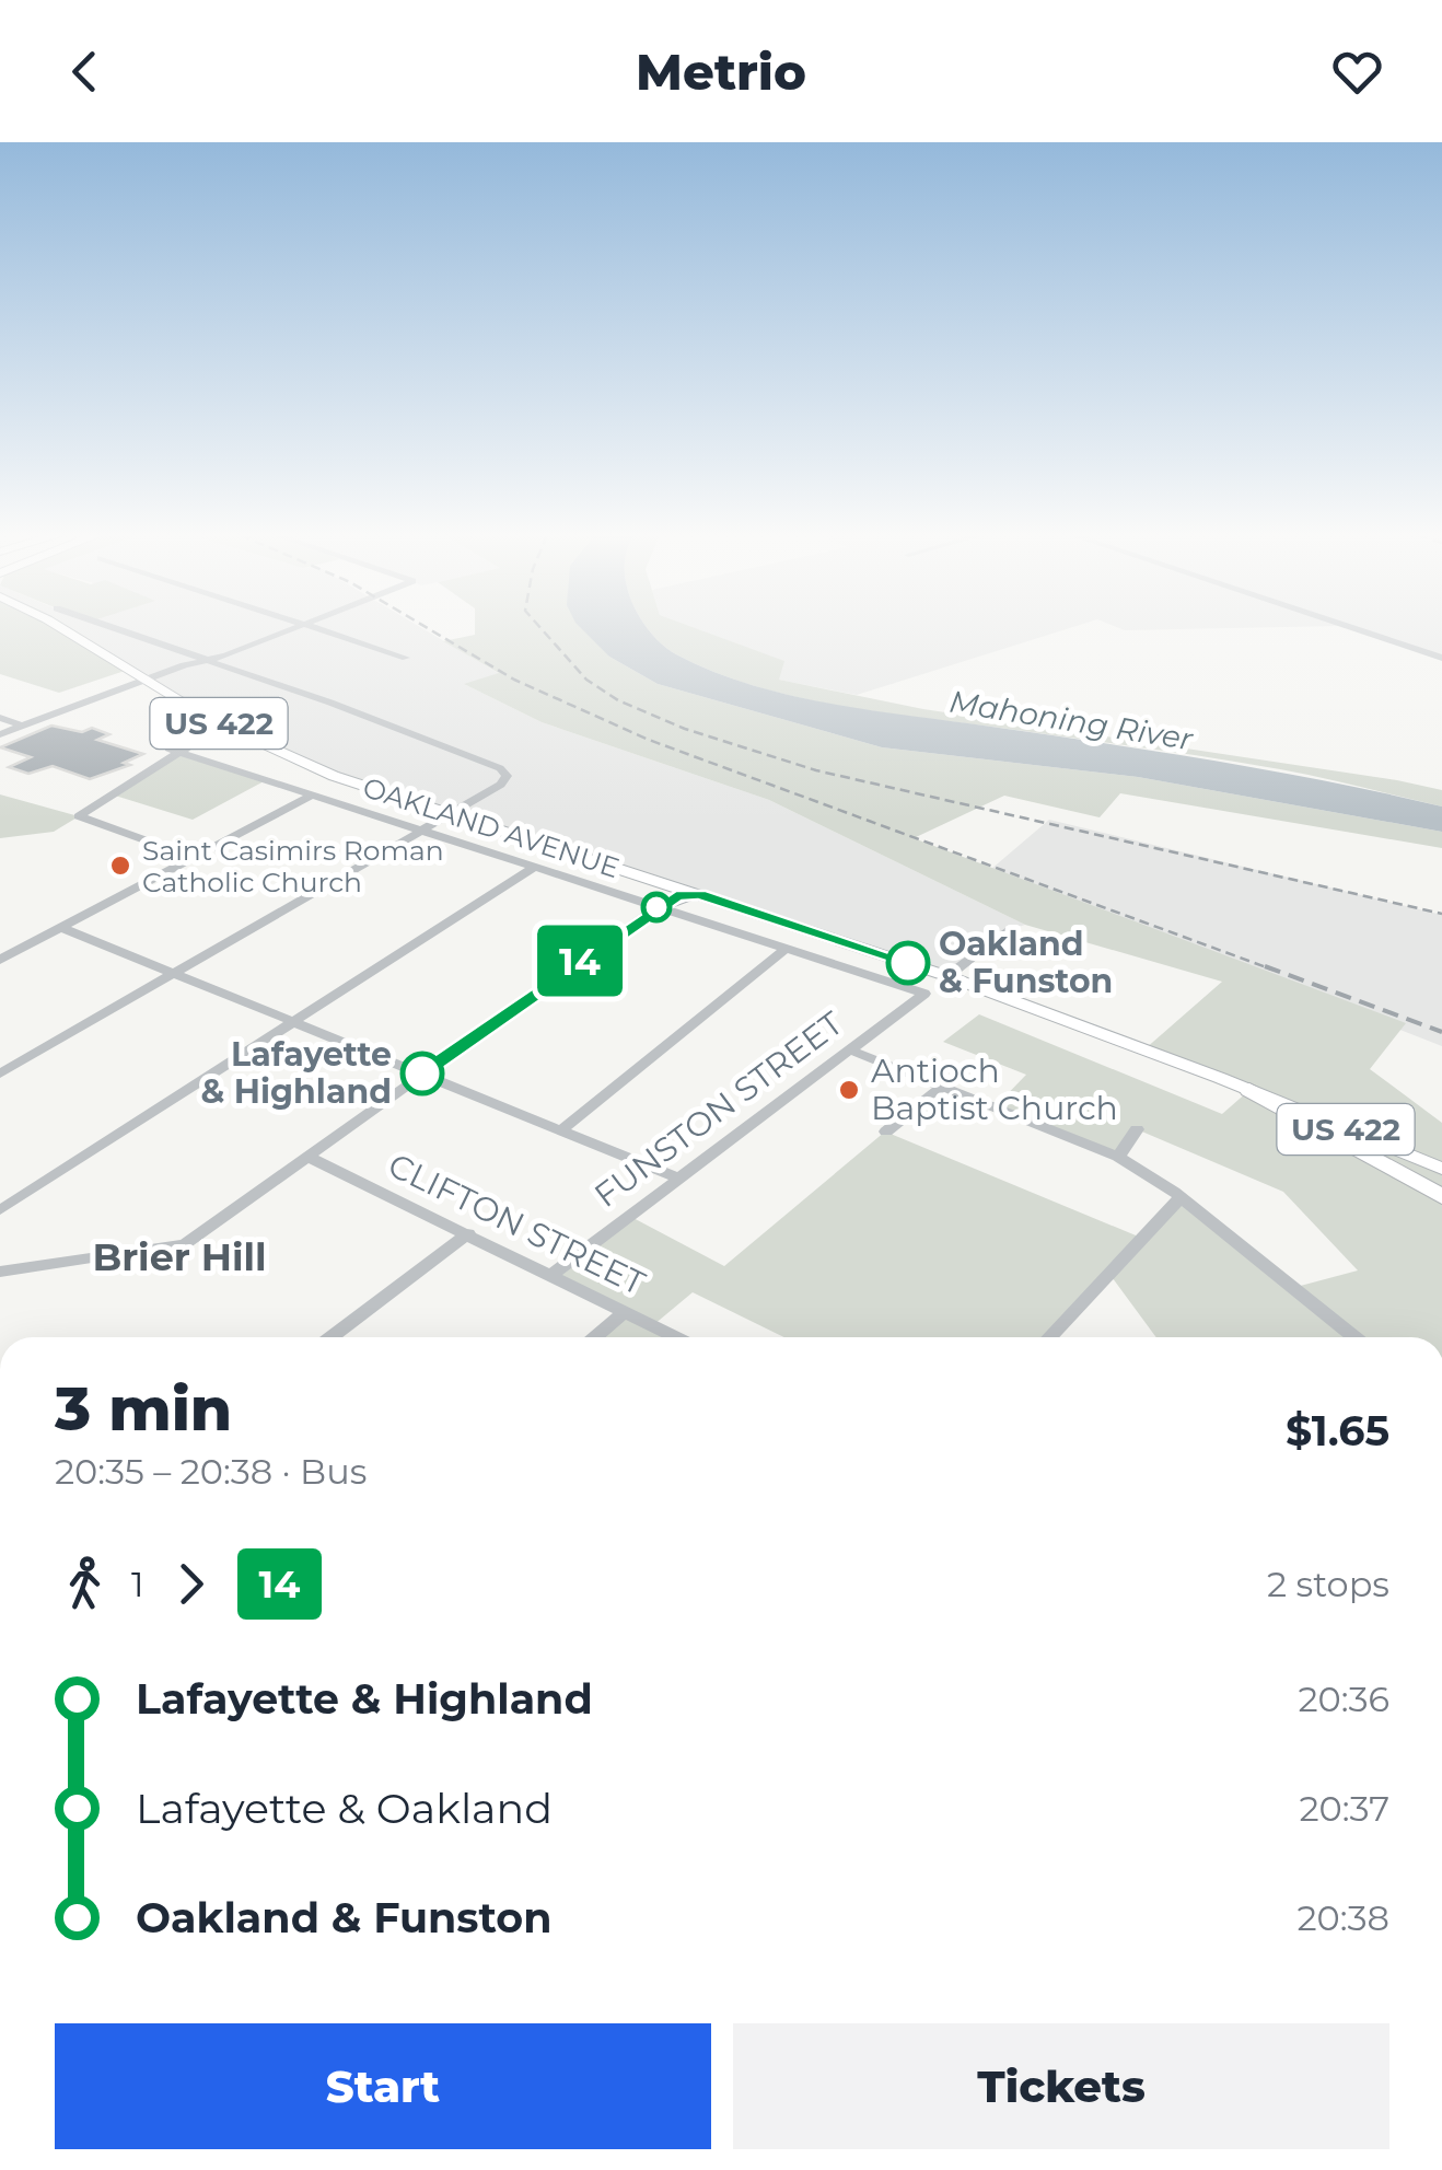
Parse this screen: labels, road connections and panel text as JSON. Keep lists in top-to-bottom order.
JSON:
{
  "streets": {
    "main road": ["US 422"],
    "street": ["OAKLAND AVENUE", "FUNSTON STREET", "CLIFTON STREET"]
  },
  "crossings": [
    ["OAKLAND AVENUE", "FUNSTON STREET"],
    ["FUNSTON STREET", "CLIFTON STREET"]
  ],
  "districts": ["Brier Hill"],
  "water": ["Mahoning River"],
  "places": [
    "Saint Casimirs Roman Catholic Church",
    "Oakland & Funston",
    "Lafayette & Highland",
    "Antioch Baptist Church"
  ],
  "lines": ["bus line 14"],
  "page": {
    "header": "Metrio",
    "on_map": "14",
    "heading": ["3 min", "20:35 – 20:38 · Bus", "$1.65"],
    "legs": ["1", "14", "2 stops"],
    "list": [
      {
        "name": "Lafayette & Highland",
        "value": "20:36"
      },
      {
        "name": "Lafayette & Oakland",
        "value": "20:37"
      },
      {
        "name": "Oakland & Funston",
        "value": "20:38"
      }
    ],
    "buttons": ["Start", "Tickets"]
  }
}
